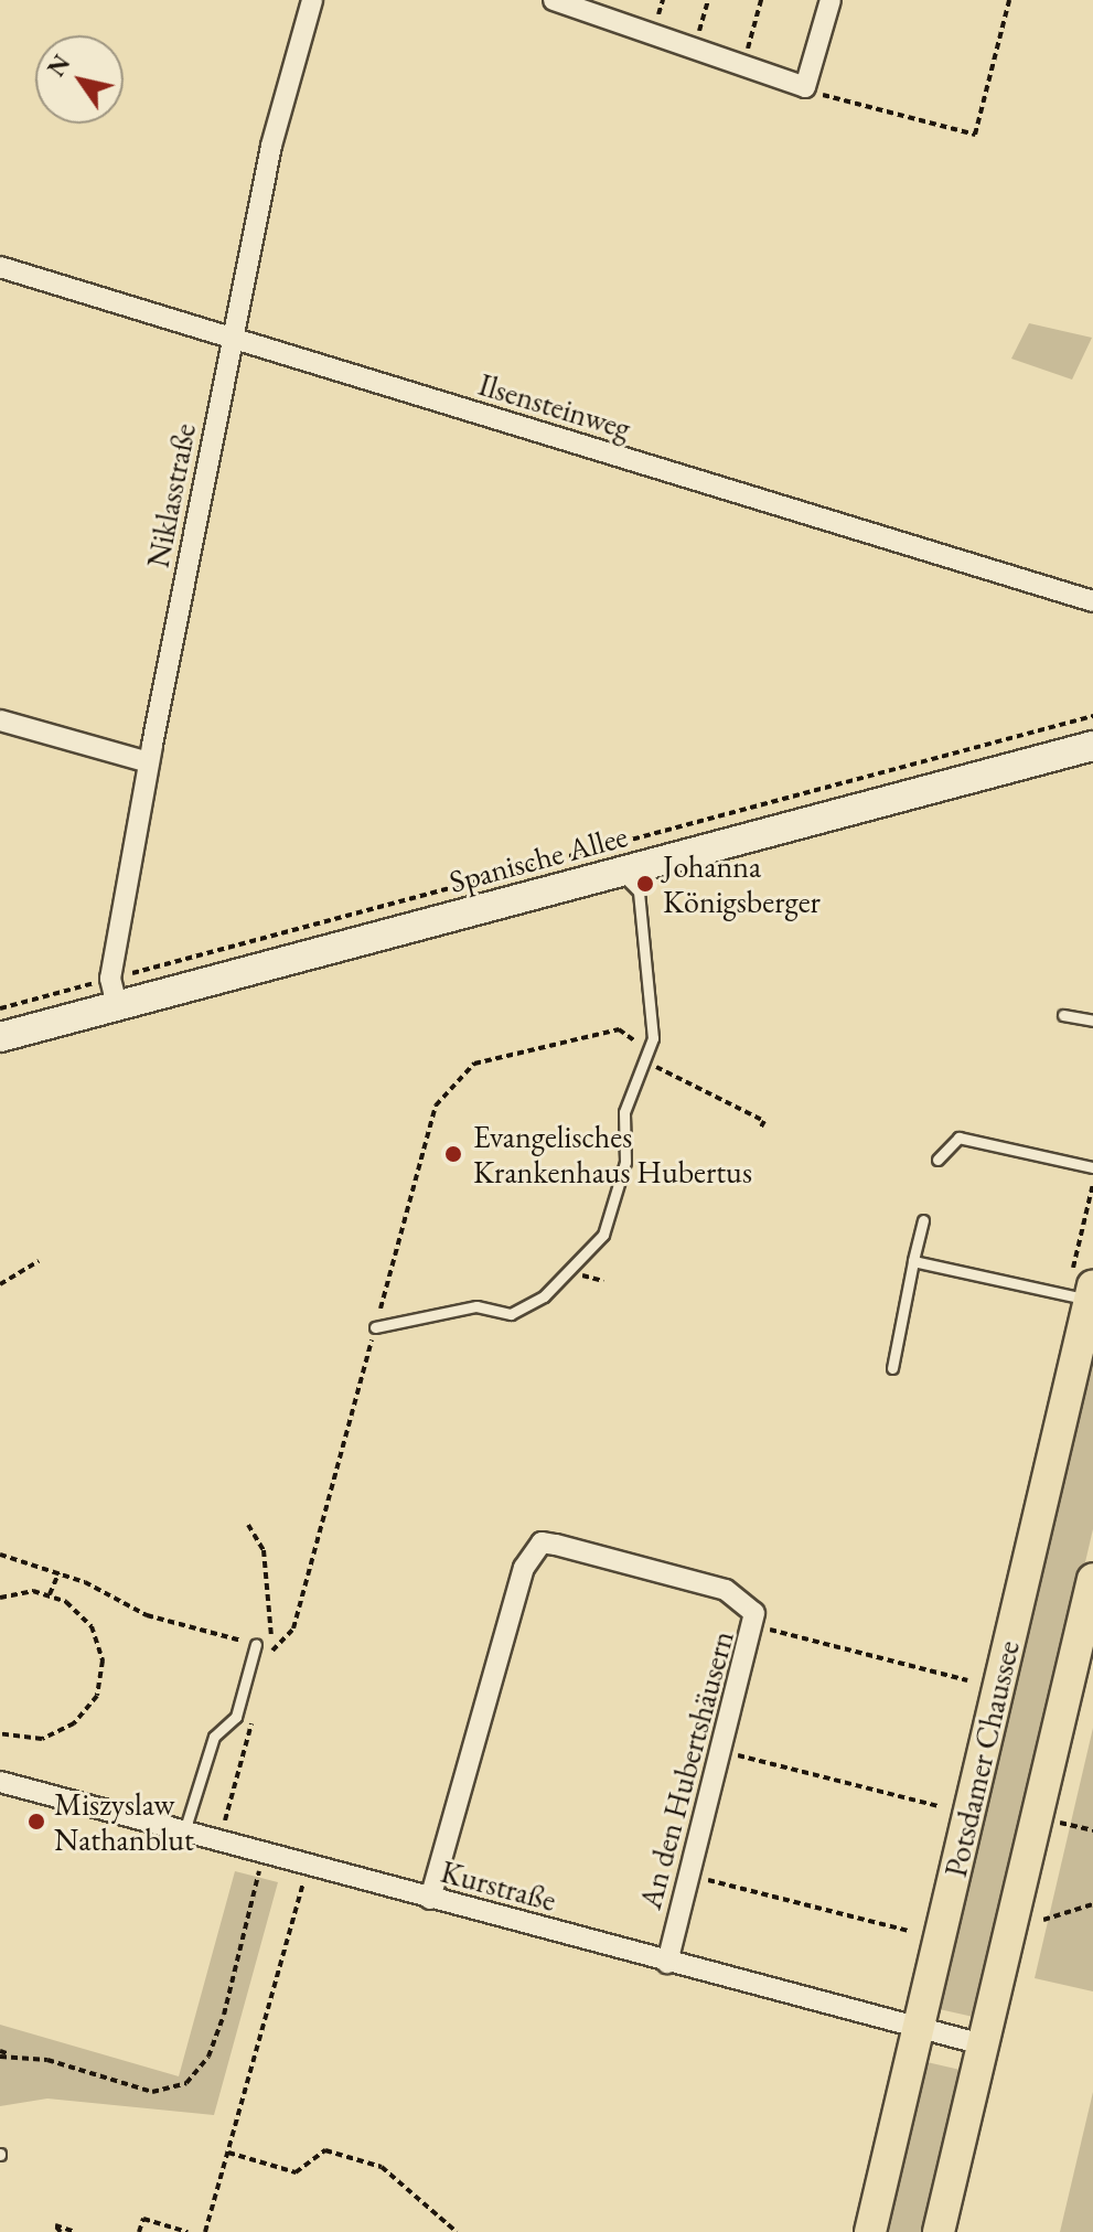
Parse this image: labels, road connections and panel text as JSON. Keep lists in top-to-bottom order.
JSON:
{
  "streets": {
    "main road": ["Spanische Allee", "Potsdamer Chaussee"],
    "street": [
      "Ilsensteinweg",
      "Niklasstraße",
      "An den Hubertshäusern",
      "Kurstraße"
    ]
  },
  "crossings": [
    ["Ilsensteinweg", "Niklasstraße"],
    ["Niklasstraße", "Spanische Allee"],
    ["Potsdamer Chaussee", "Kurstraße"],
    ["An den Hubertshäusern", "Kurstraße"]
  ],
  "places": ["Johanna Königsberger", "Evangelisches Krankenhaus Hubertus", "Miszyslaw Nathanblut"],
  "north": "top left"
}
